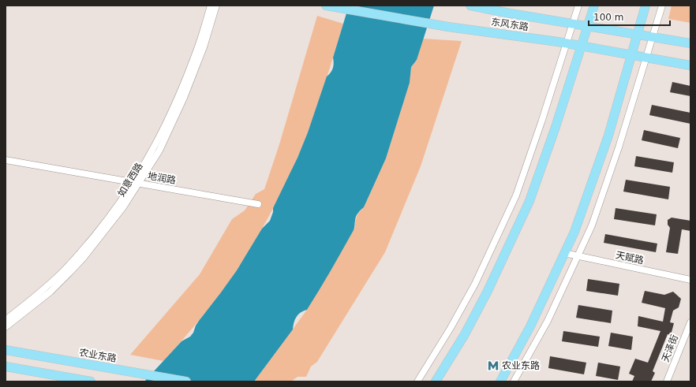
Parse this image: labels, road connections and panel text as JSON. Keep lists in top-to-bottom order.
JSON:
{
  "streets": {
    "main road": ["东风东路", "农业东路"],
    "street": [
      "地润路",
      "如意西路",
      "天赋路",
      "天泽街"
    ]
  },
  "crossings": [
    ["地润路", "如意西路"]
  ],
  "places": {
    "metro station": ["农业东路"]
  },
  "scale_bar": "100 m"
}
